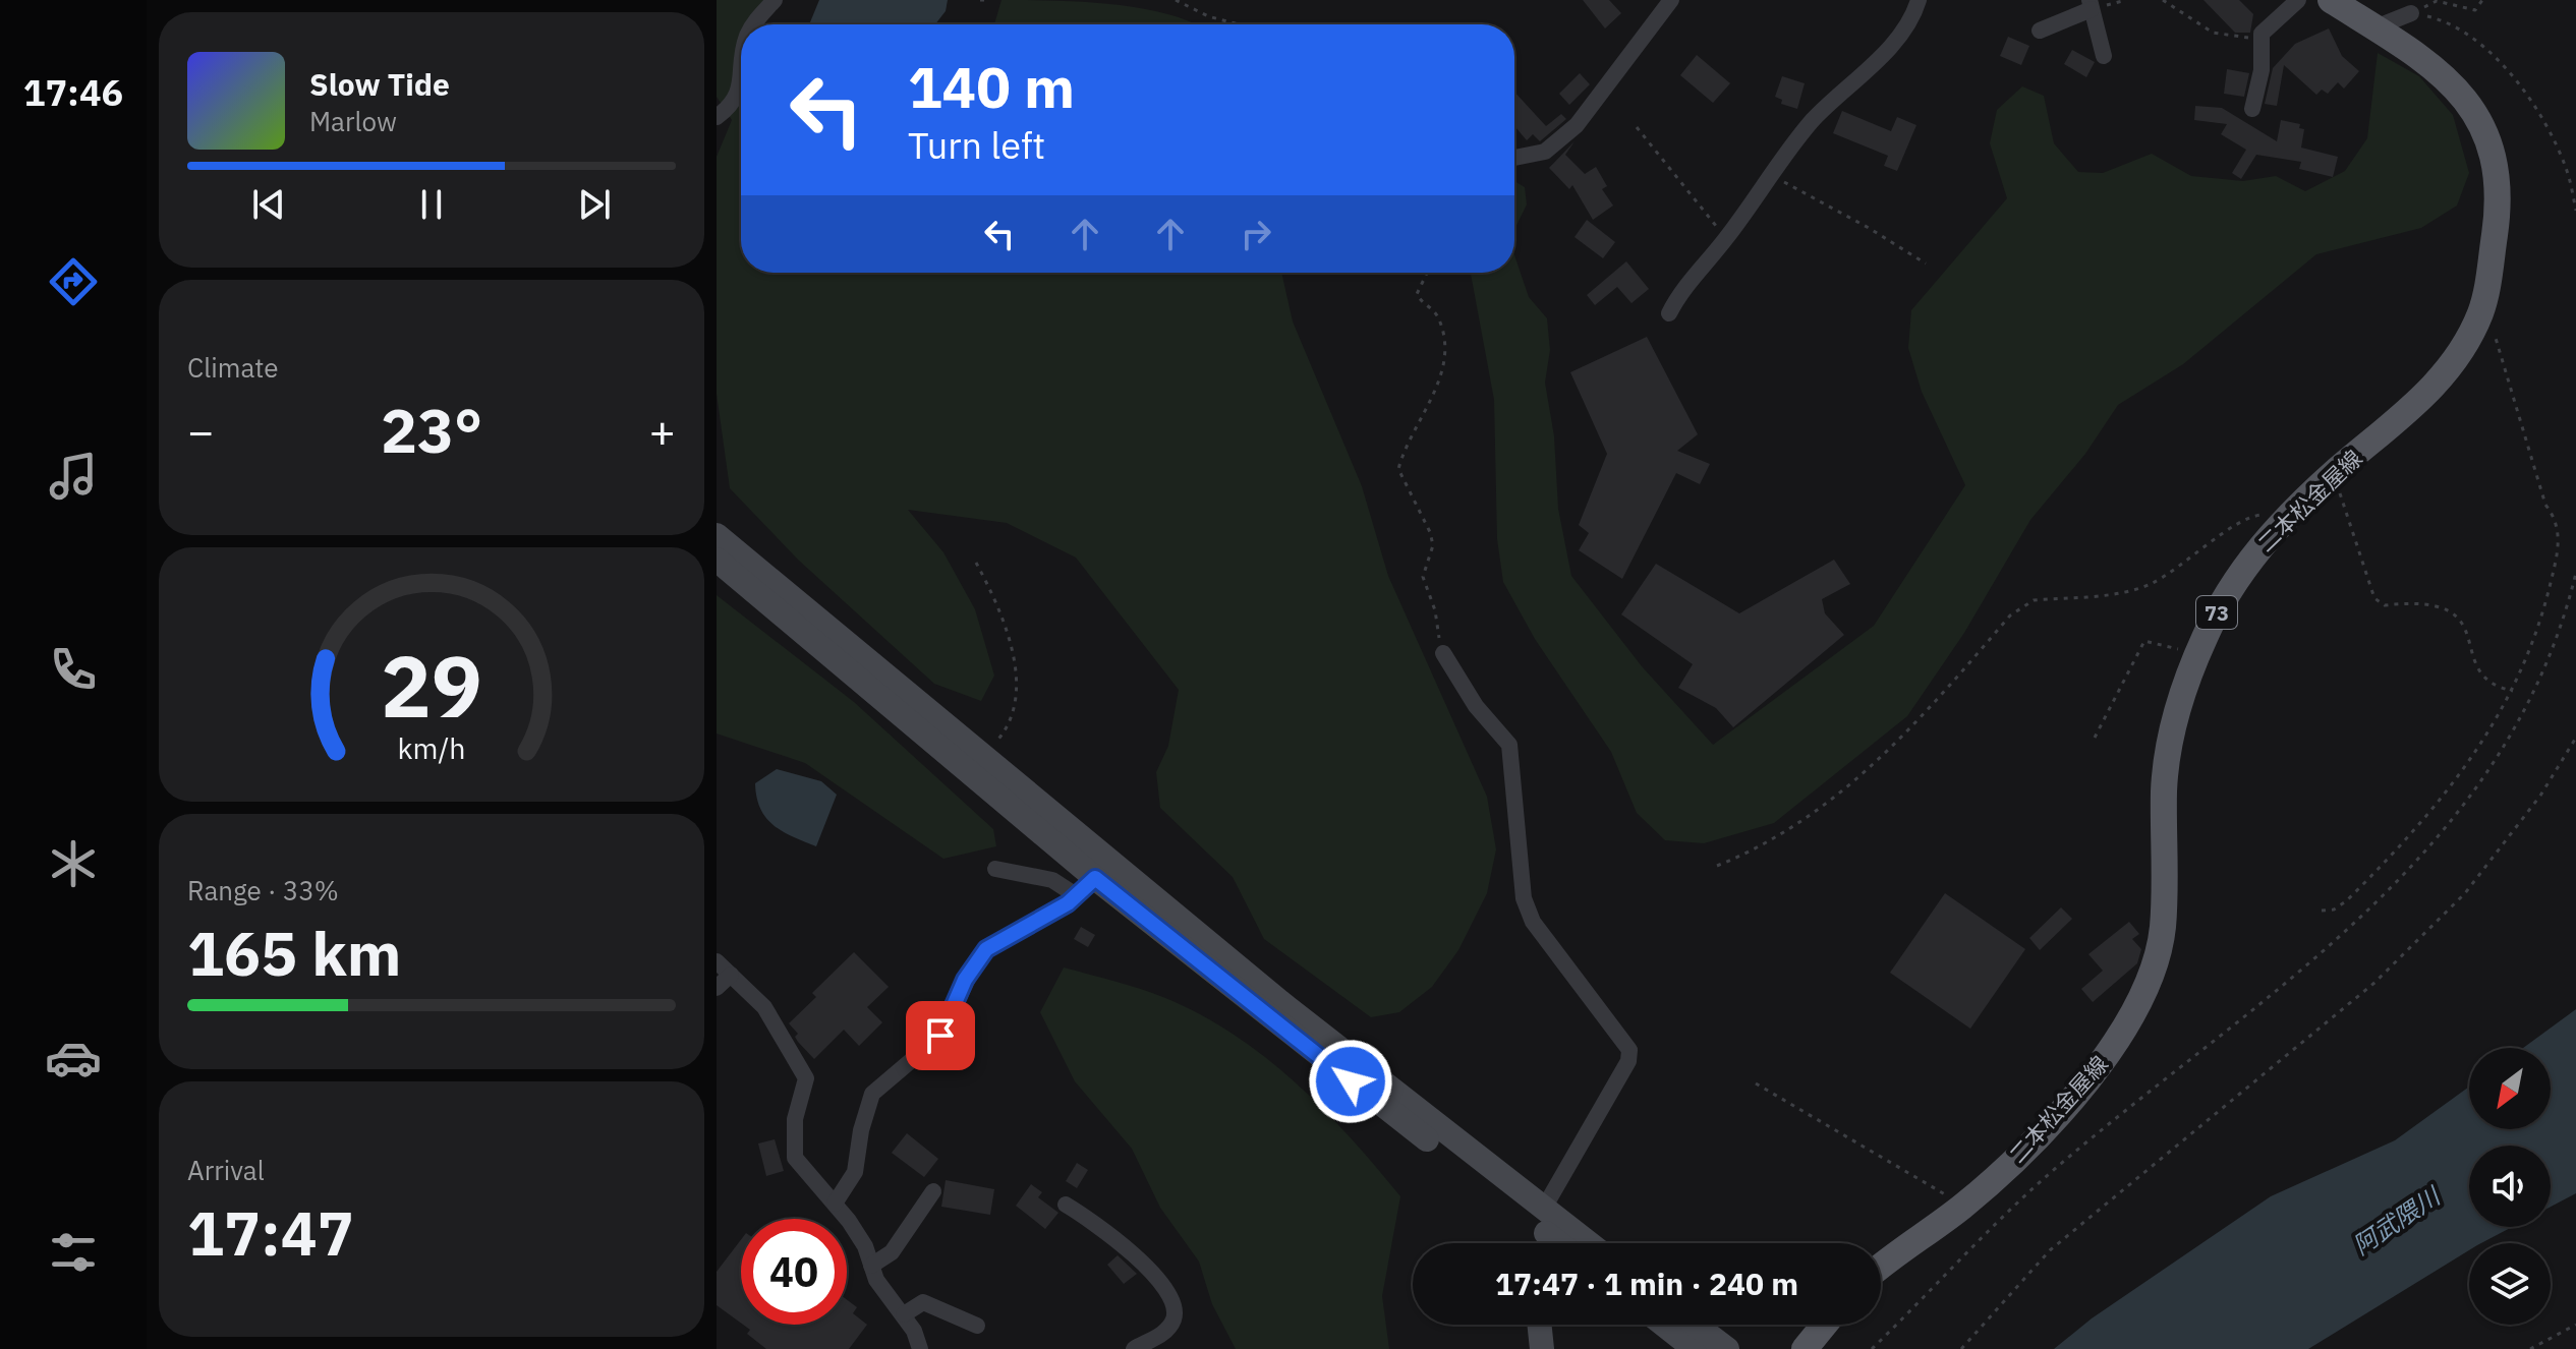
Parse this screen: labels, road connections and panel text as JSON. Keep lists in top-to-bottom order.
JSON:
{
  "streets": {
    "main road": ["二本松金屋線", "73"]
  },
  "water": ["阿武隈川"],
  "north": "bottom left",
  "page": {
    "tabs": "17:46",
    "turn": ["140 m", "Turn left"],
    "song": ["Slow Tide", "Marlow"],
    "tile": [
      "Climate",
      ["Range · 33%", "165 km"],
      ["Arrival", "17:47"]
    ],
    "heat": ["−", "23°", "+"],
    "limit": "40",
    "trip": "17:47 · 1 min · 240 m",
    "gauge": ["29", "km/h"]
  }
}
